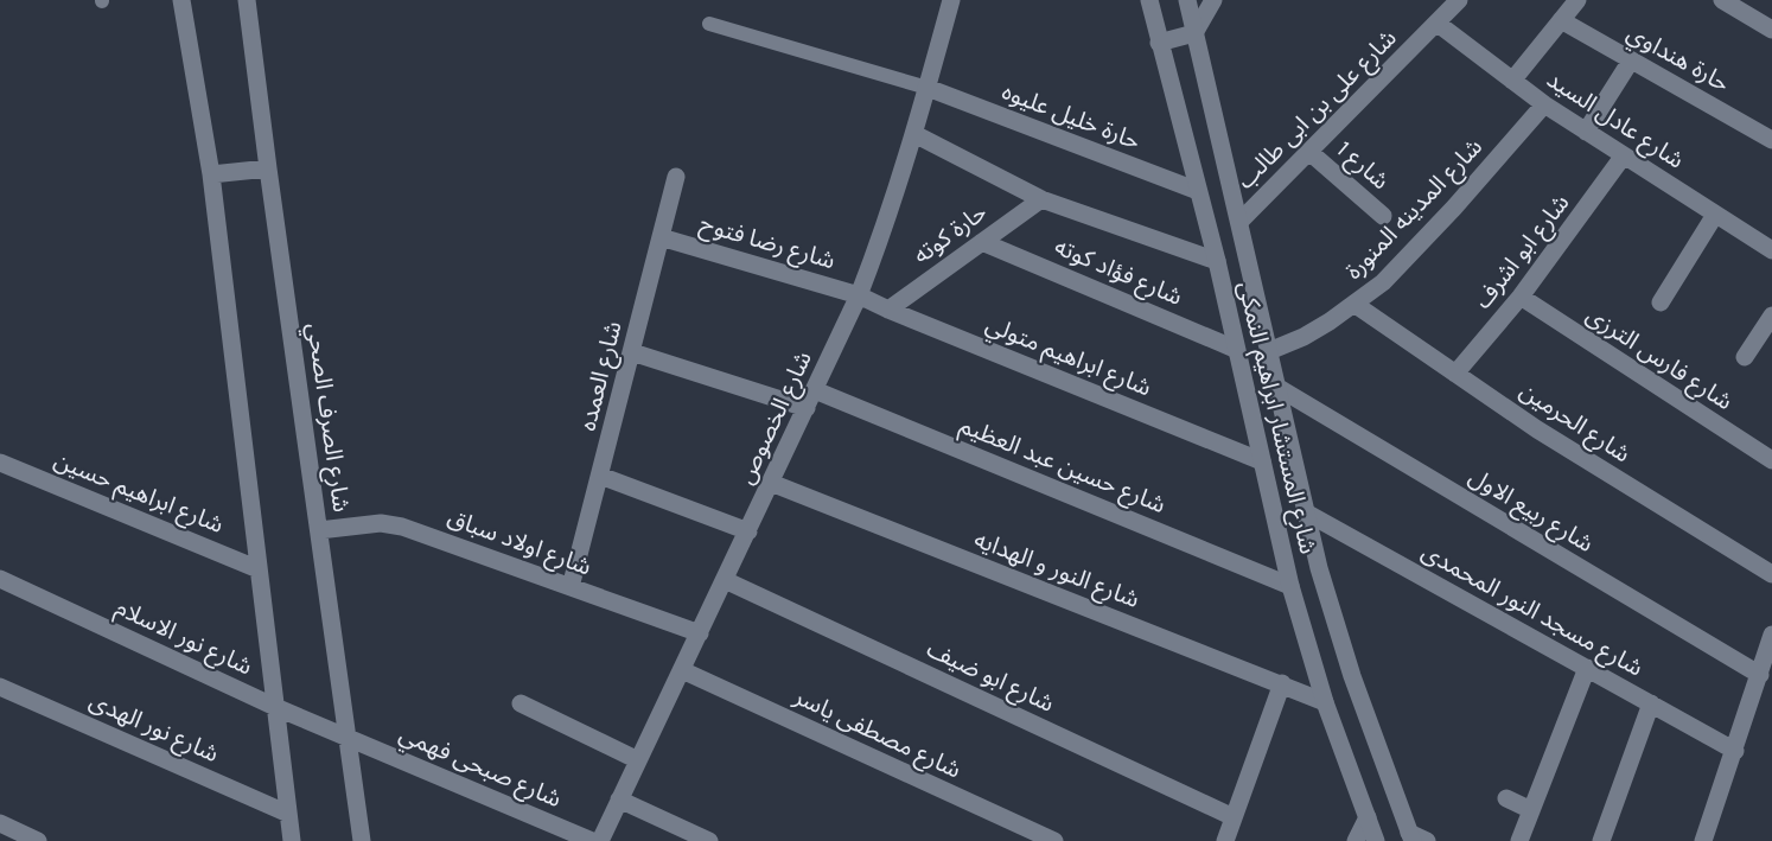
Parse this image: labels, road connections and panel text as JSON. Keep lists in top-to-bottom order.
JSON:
{
  "streets": {
    "street": [
      "حارة هنداوي",
      "شارع على بن ابى طالب",
      "حارة خليل عليوه",
      "شارع عادل السيد",
      "شارع 1",
      "شارع المدينه المنورة",
      "حارة كوته",
      "شارع رضا فتوح",
      "شارع ابو اشرف",
      "شارع فؤاد كوته",
      "شارع ابراهيم متولي",
      "شارع فارس الترزى",
      "شارع العمده",
      "شارع الصرف الصحي",
      "شارع الخصوص",
      "شارع المستشار ابراهيم النمكى",
      "شارع الحرمين",
      "شارع حسين عبد العظيم",
      "شارع ابراهيم حسين",
      "شارع ربيع الاول",
      "شارع اولاد سباق",
      "شارع النور و الهدايه",
      "شارع مسجد النور المحمدى",
      "شارع نور الاسلام",
      "شارع ابو ضيف",
      "شارع نور الهدى",
      "شارع مصطفى ياسر",
      "شارع صبحى فهمي"
    ]
  },
  "crossings": [
    ["شارع على بن ابى طالب", "شارع عادل السيد"],
    ["شارع على بن ابى طالب", "شارع 1"],
    ["شارع على بن ابى طالب", "شارع المستشار ابراهيم النمكى"],
    ["حارة خليل عليوه", "شارع الخصوص"],
    ["حارة خليل عليوه", "شارع المستشار ابراهيم النمكى"],
    ["شارع عادل السيد", "شارع المدينه المنورة"],
    ["شارع عادل السيد", "شارع ابو اشرف"],
    ["شارع المدينه المنورة", "شارع المستشار ابراهيم النمكى"],
    ["شارع المدينه المنورة", "شارع الحرمين"],
    ["حارة كوته", "شارع فؤاد كوته"],
    ["حارة كوته", "شارع ابراهيم متولي"],
    ["شارع رضا فتوح", "شارع ابراهيم متولي"],
    ["شارع رضا فتوح", "شارع العمده"],
    ["شارع رضا فتوح", "شارع الخصوص"],
    ["شارع ابو اشرف", "شارع فارس الترزى"],
    ["شارع ابو اشرف", "شارع الحرمين"],
    ["شارع فؤاد كوته", "شارع المستشار ابراهيم النمكى"],
    ["شارع ابراهيم متولي", "شارع الخصوص"],
    ["شارع ابراهيم متولي", "شارع المستشار ابراهيم النمكى"],
    ["شارع العمده", "شارع اولاد سباق"],
    ["شارع الصرف الصحي", "شارع اولاد سباق"],
    ["شارع الصرف الصحي", "شارع نور الاسلام"],
    ["شارع الصرف الصحي", "شارع صبحى فهمي"],
    ["شارع الخصوص", "شارع حسين عبد العظيم"],
    ["شارع الخصوص", "شارع اولاد سباق"],
    ["شارع الخصوص", "شارع النور و الهدايه"],
    ["شارع الخصوص", "شارع ابو ضيف"],
    ["شارع الخصوص", "شارع مصطفى ياسر"],
    ["شارع المستشار ابراهيم النمكى", "شارع حسين عبد العظيم"],
    ["شارع المستشار ابراهيم النمكى", "شارع ربيع الاول"],
    ["شارع المستشار ابراهيم النمكى", "شارع النور و الهدايه"],
    ["شارع المستشار ابراهيم النمكى", "شارع مسجد النور المحمدى"],
    ["شارع نور الاسلام", "شارع صبحى فهمي"]
  ]
}
